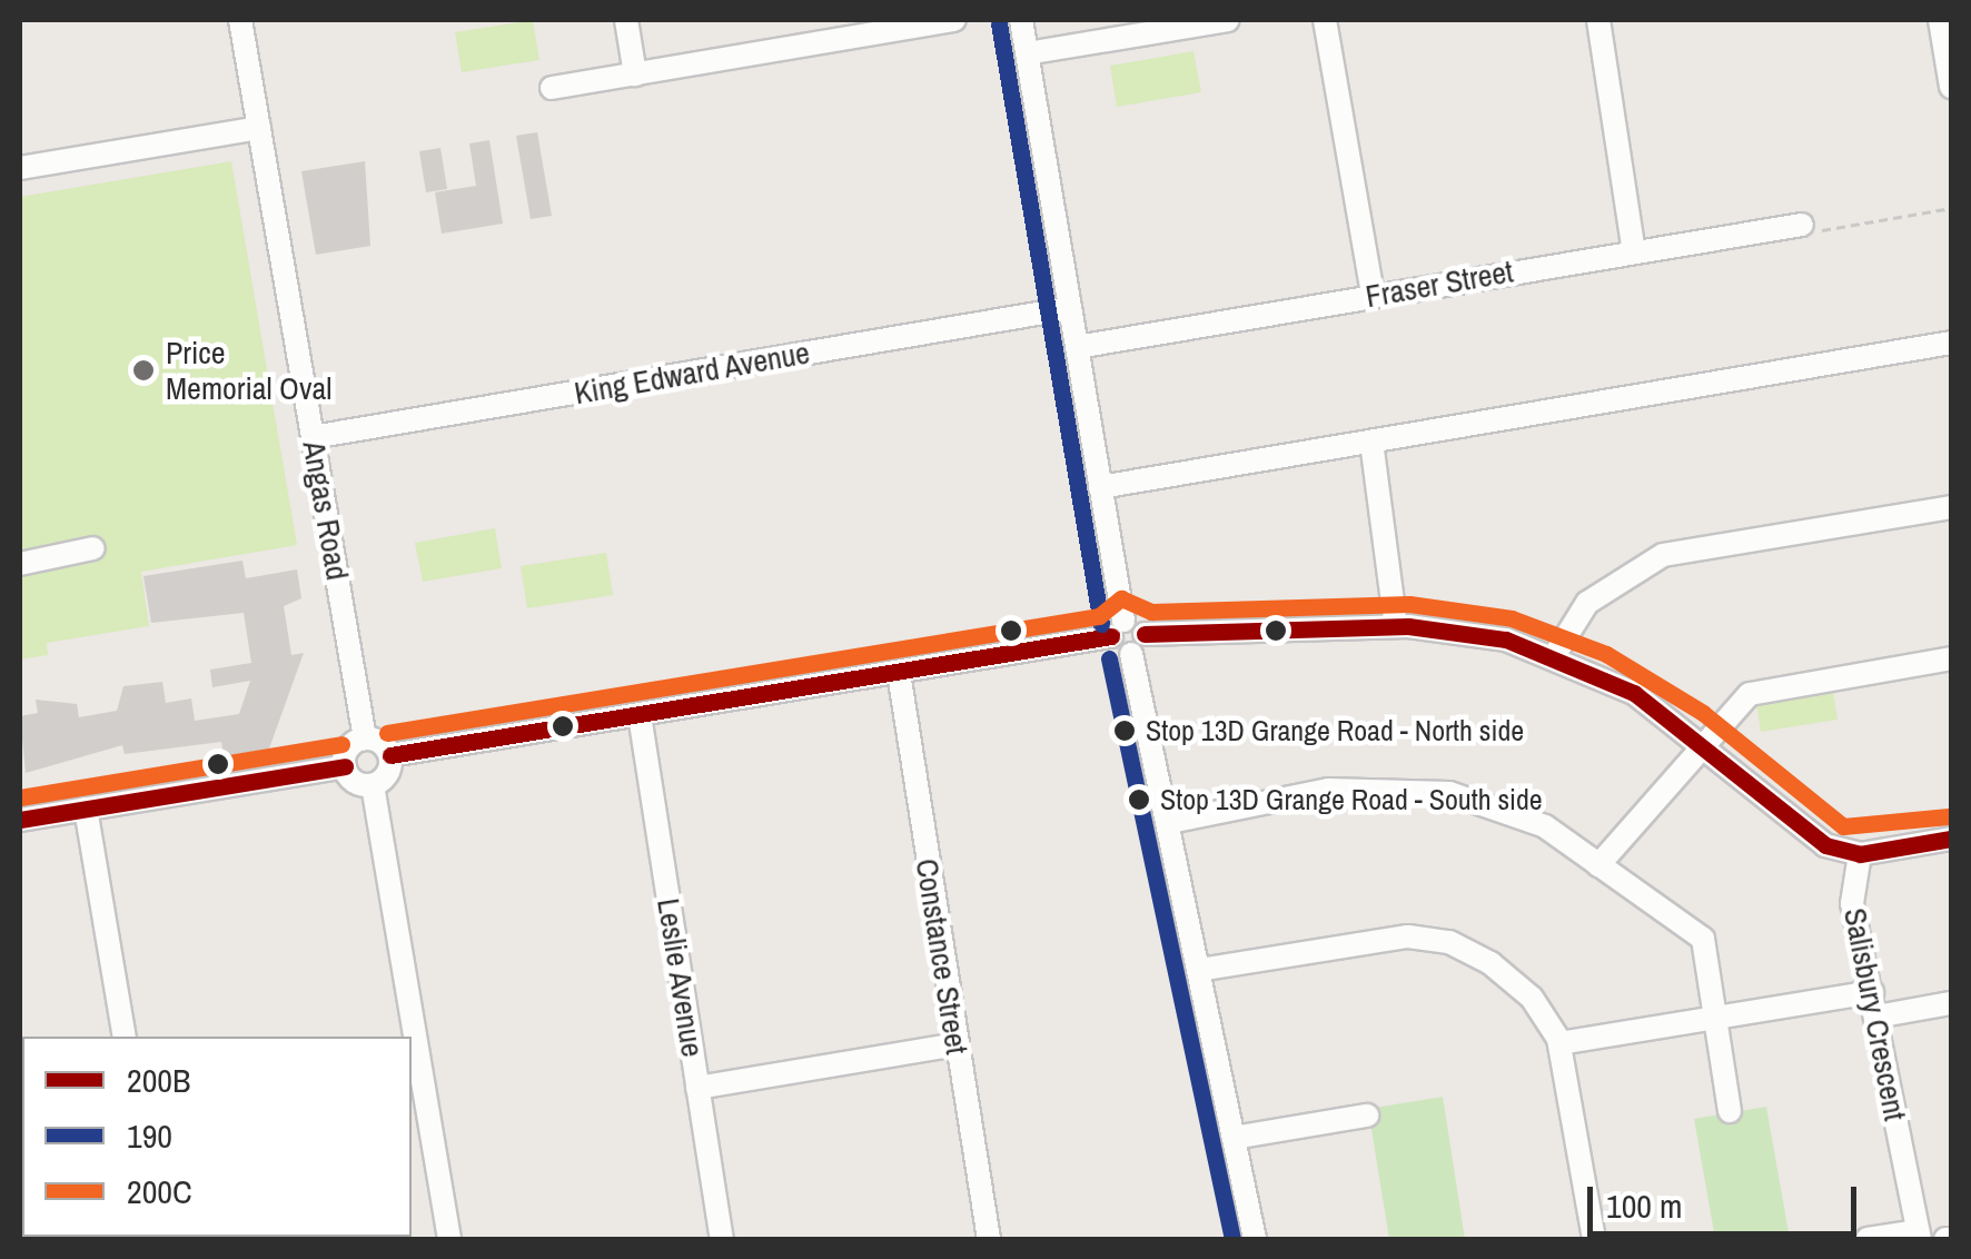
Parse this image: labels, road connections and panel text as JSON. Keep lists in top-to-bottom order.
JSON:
{
  "streets": {
    "street": [
      "Fraser Street",
      "King Edward Avenue",
      "Angas Road",
      "Constance Street",
      "Leslie Avenue",
      "Salisbury Crescent"
    ]
  },
  "crossings": [
    ["King Edward Avenue", "Angas Road"]
  ],
  "places": ["Price Memorial Oval", "Stop 13D Grange Road - North side", "Stop 13D Grange Road - South side"],
  "lines": ["transit line 190", "transit line 200C", "transit line 200B"],
  "legend": ["200B", "190", "200C"],
  "scale_bar": "100 m"
}
